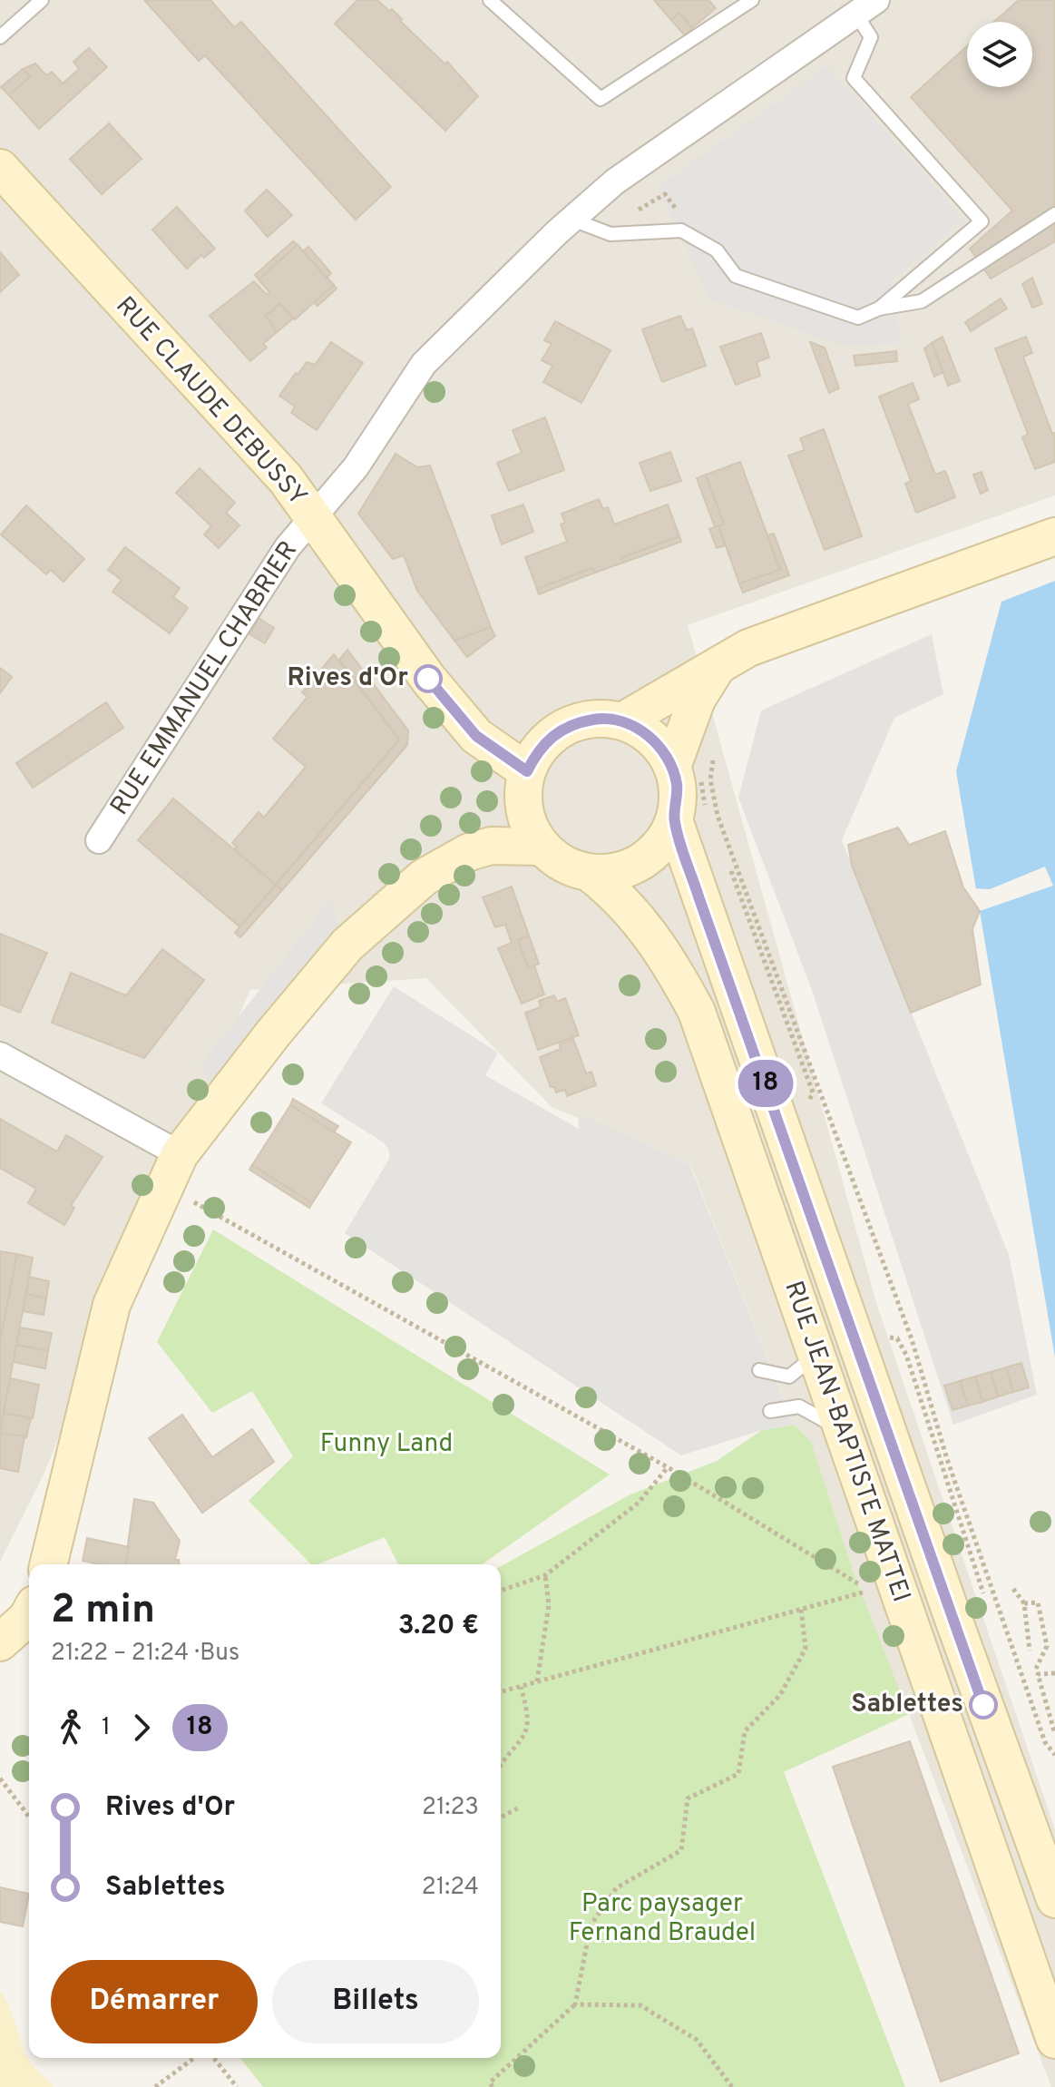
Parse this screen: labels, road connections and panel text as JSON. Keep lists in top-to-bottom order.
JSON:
{
  "streets": {
    "main road": ["RUE CLAUDE DEBUSSY", "RUE JEAN-BAPTISTE MATTEI"],
    "street": ["RUE EMMANUEL CHABRIER"]
  },
  "crossings": [
    ["RUE CLAUDE DEBUSSY", "RUE EMMANUEL CHABRIER"],
    ["RUE CLAUDE DEBUSSY", "RUE JEAN-BAPTISTE MATTEI"]
  ],
  "parks": ["Funny Land", "Parc paysager Fernand Braudel"],
  "places": ["Rives d'Or", "Sablettes"],
  "lines": ["bus line 18"],
  "page": {
    "on_map": "18",
    "heading": ["2 min", "21:22 – 21:24 · Bus", "3.20 €"],
    "legs": ["1", "18"],
    "list": [
      {
        "name": "Rives d'Or",
        "value": "21:23"
      },
      {
        "name": "Sablettes",
        "value": "21:24"
      }
    ],
    "buttons": ["Démarrer", "Billets"]
  }
}
